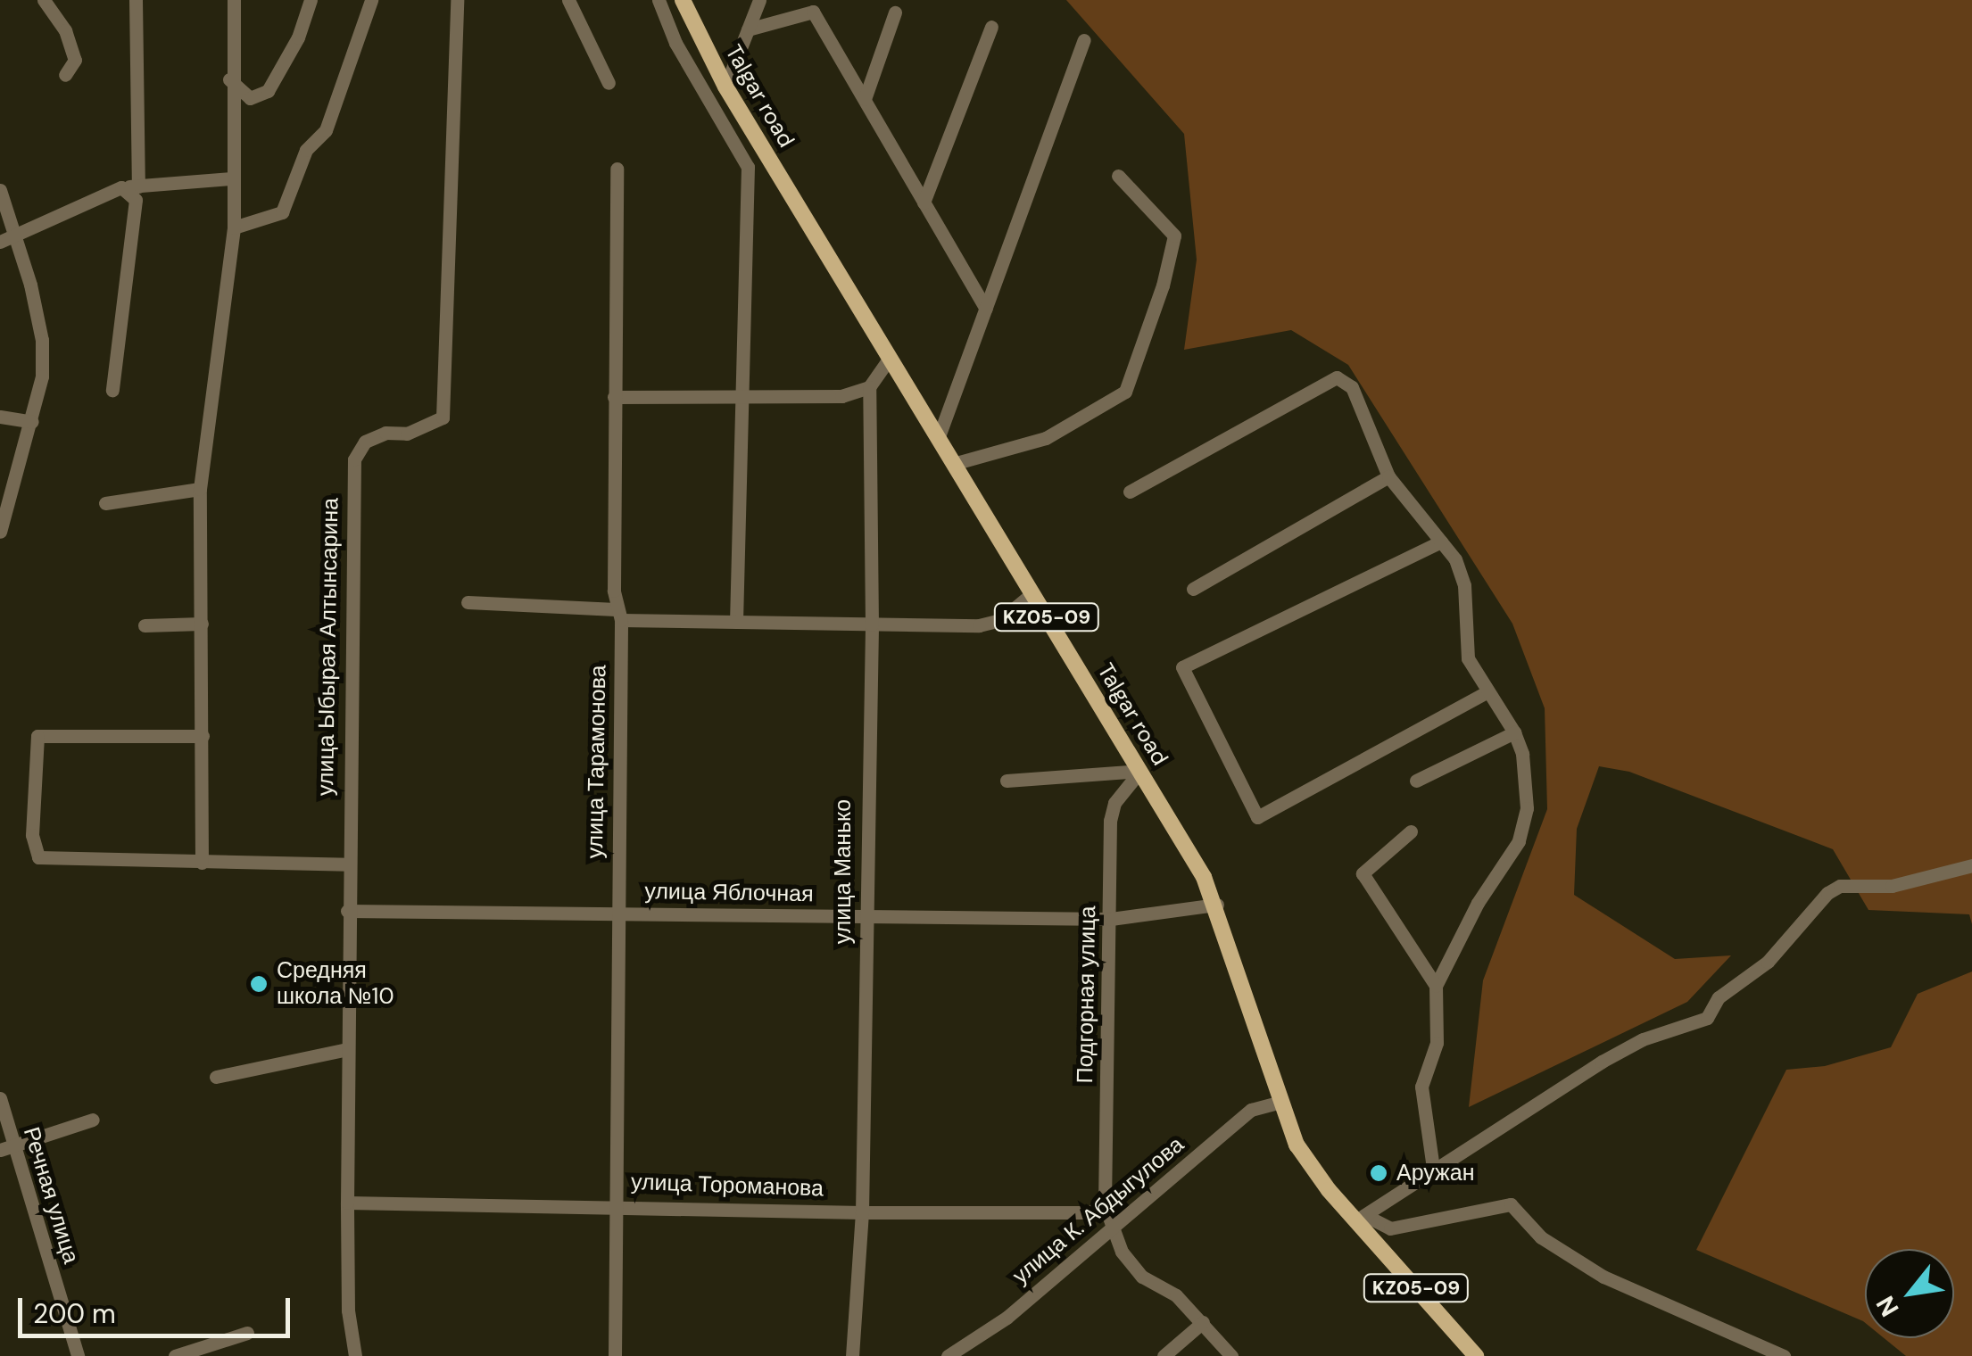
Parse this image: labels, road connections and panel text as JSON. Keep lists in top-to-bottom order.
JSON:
{
  "streets": {
    "main road": ["Talgar road", "KZ05-09"],
    "street": [
      "улица Ыбырая Алтынсарина",
      "улица Тарамонова",
      "улица Манько",
      "улица Яблочная",
      "Подгорная улица",
      "улица Тороманова",
      "Речная улица",
      "улица К. Абдыгулова"
    ]
  },
  "crossings": [
    ["Talgar road", "улица Яблочная"],
    ["Talgar road", "Подгорная улица"],
    ["Talgar road", "улица К. Абдыгулова"],
    ["улица Ыбырая Алтынсарина", "улица Яблочная"],
    ["улица Ыбырая Алтынсарина", "улица Тороманова"],
    ["улица Тарамонова", "улица Яблочная"],
    ["улица Тарамонова", "улица Тороманова"],
    ["улица Манько", "улица Яблочная"],
    ["улица Манько", "улица Тороманова"],
    ["улица Яблочная", "Подгорная улица"],
    ["Подгорная улица", "улица Тороманова"],
    ["Подгорная улица", "улица К. Абдыгулова"]
  ],
  "places": ["Средняя школа №10", "Аружан"],
  "scale_bar": "200 m",
  "north": "bottom left"
}
